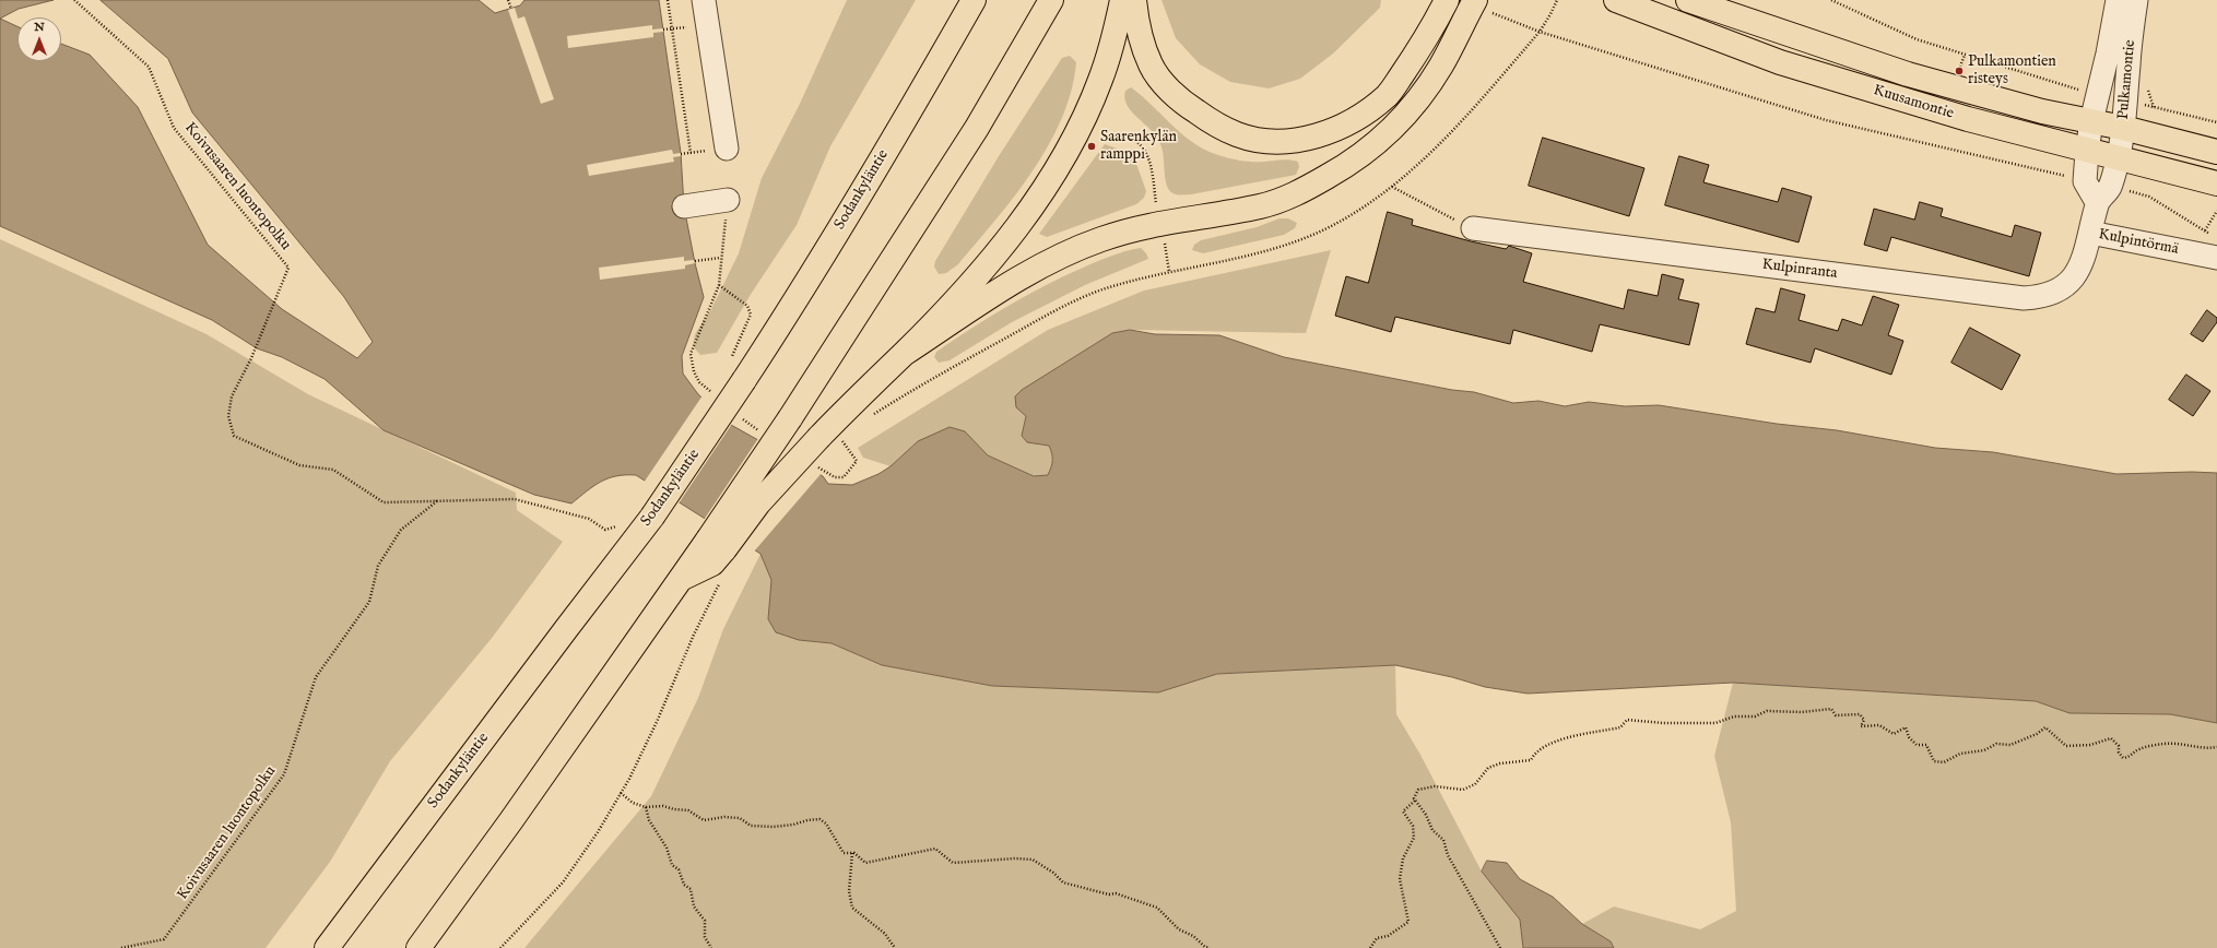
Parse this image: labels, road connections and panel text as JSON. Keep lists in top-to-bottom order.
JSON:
{
  "streets": {
    "main road": ["Kuusamontie", "Sodankyläntie"],
    "street": ["Pulkamontie", "Kulpintörmä", "Kulpinranta"],
    "path": ["Koivusaaren luontopolku"]
  },
  "crossings": [
    ["Pulkamontie", "Kuusamontie"],
    ["Pulkamontie", "Kulpintörmä"],
    ["Kuusamontie", "Kulpintörmä"],
    ["Kulpintörmä", "Kulpinranta"]
  ],
  "places": ["Pulkamontien risteys", "Saarenkylän ramppi"],
  "north": "top"
}
